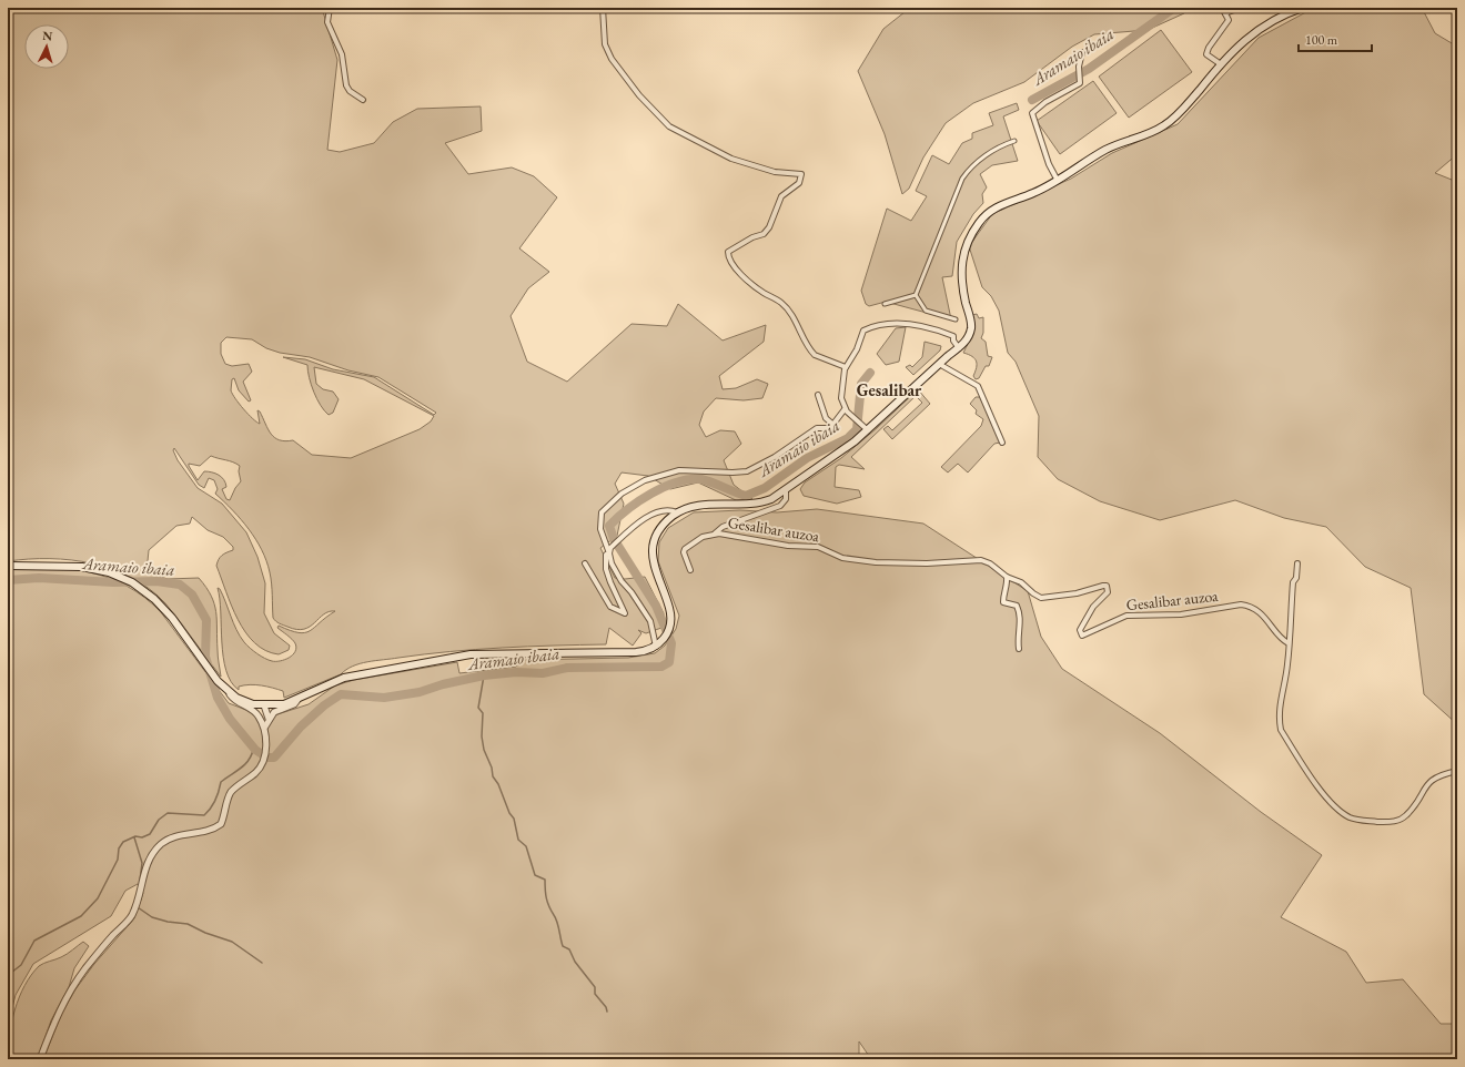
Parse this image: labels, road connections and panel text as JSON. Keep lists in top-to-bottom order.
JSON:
{
  "streets": {
    "street": ["Gesalibar auzoa"]
  },
  "districts": ["Gesalibar"],
  "water": ["Aramaio ibaia"],
  "scale_bar": "100 m",
  "north": "top"
}
